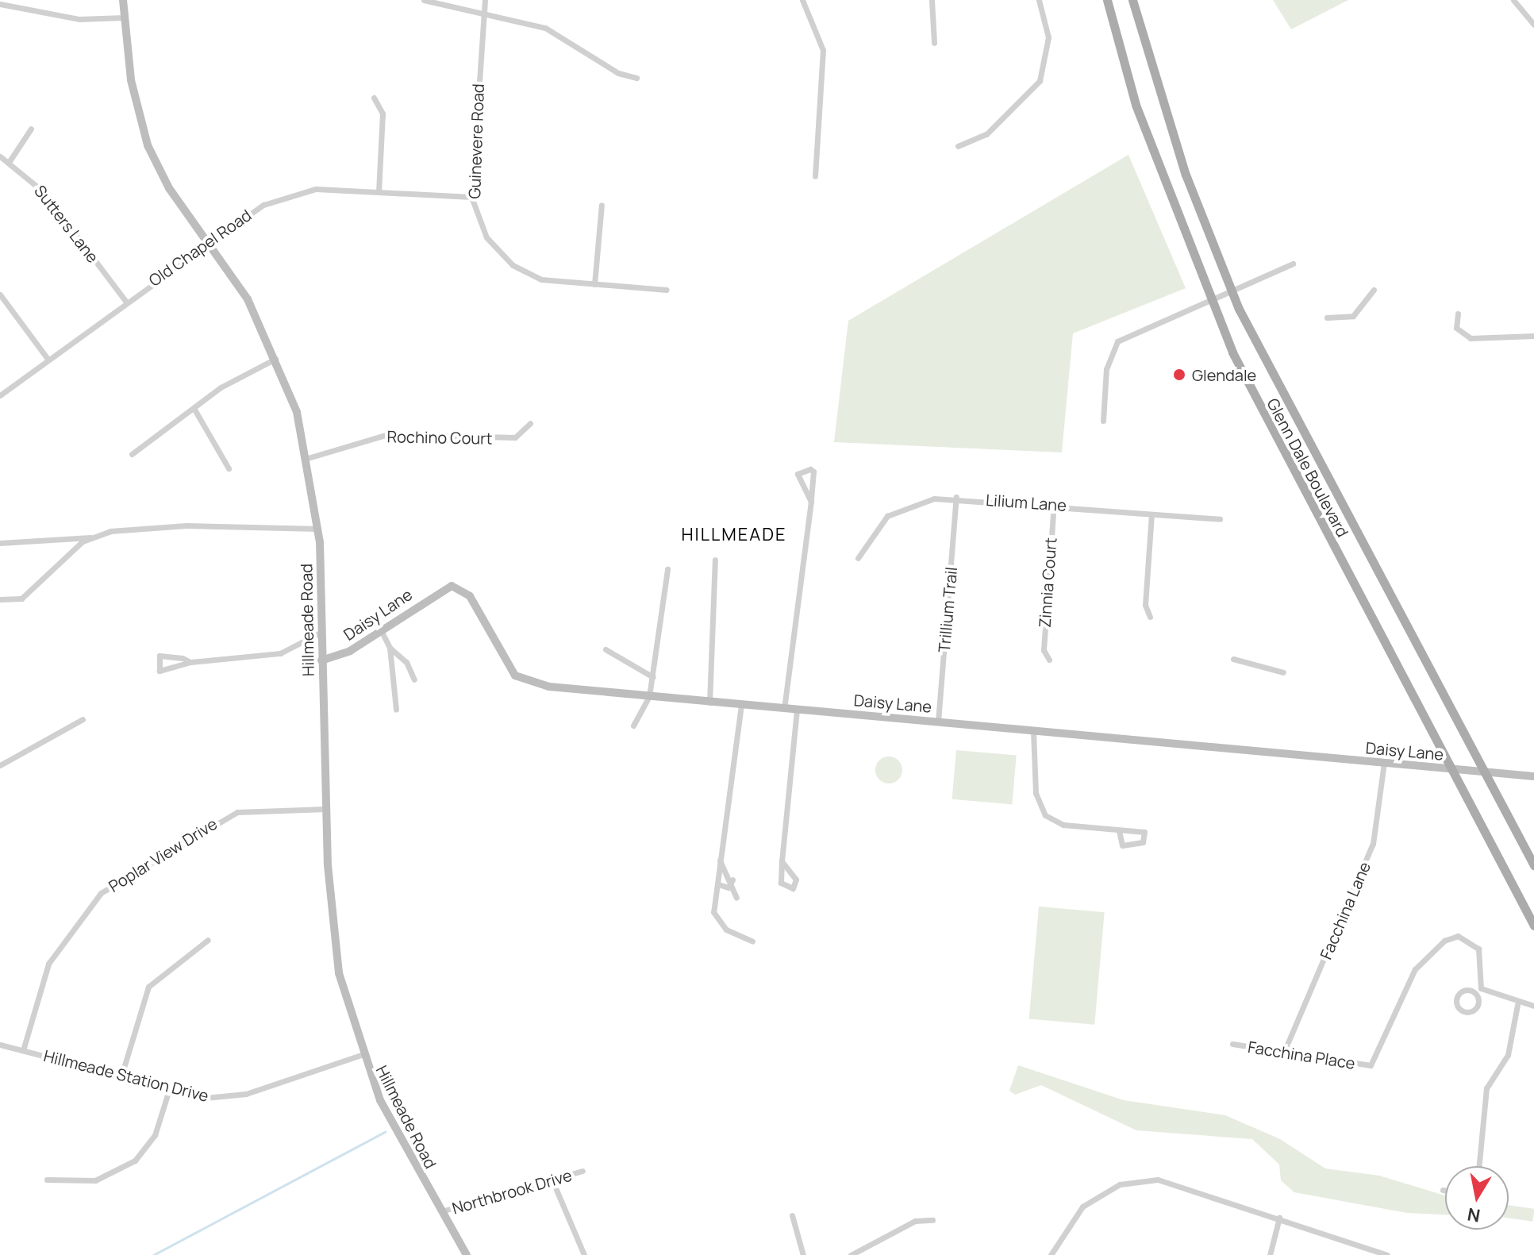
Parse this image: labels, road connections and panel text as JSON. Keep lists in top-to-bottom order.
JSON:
{
  "streets": {
    "main road": ["Glenn Dale Boulevard"],
    "street": [
      "Guinevere Road",
      "Sutters Lane",
      "Old Chapel Road",
      "Rochino Court",
      "Lilium Lane",
      "Zinnia Court",
      "Trillium Trail",
      "Daisy Lane",
      "Hillmeade Road",
      "Poplar View Drive",
      "Facchina Lane",
      "Facchina Place",
      "Hillmeade Station Drive",
      "Northbrook Drive"
    ]
  },
  "crossings": [
    ["Guinevere Road", "Old Chapel Road"],
    ["Sutters Lane", "Old Chapel Road"],
    ["Old Chapel Road", "Hillmeade Road"],
    ["Rochino Court", "Hillmeade Road"],
    ["Glenn Dale Boulevard", "Daisy Lane"],
    ["Lilium Lane", "Zinnia Court"],
    ["Lilium Lane", "Trillium Trail"],
    ["Trillium Trail", "Daisy Lane"],
    ["Daisy Lane", "Hillmeade Road"],
    ["Daisy Lane", "Facchina Lane"],
    ["Hillmeade Road", "Poplar View Drive"],
    ["Hillmeade Road", "Hillmeade Station Drive"],
    ["Hillmeade Road", "Northbrook Drive"],
    ["Poplar View Drive", "Hillmeade Station Drive"],
    ["Facchina Lane", "Facchina Place"]
  ],
  "districts": ["HILLMEADE"],
  "places": ["Glendale"],
  "north": "bottom"
}
